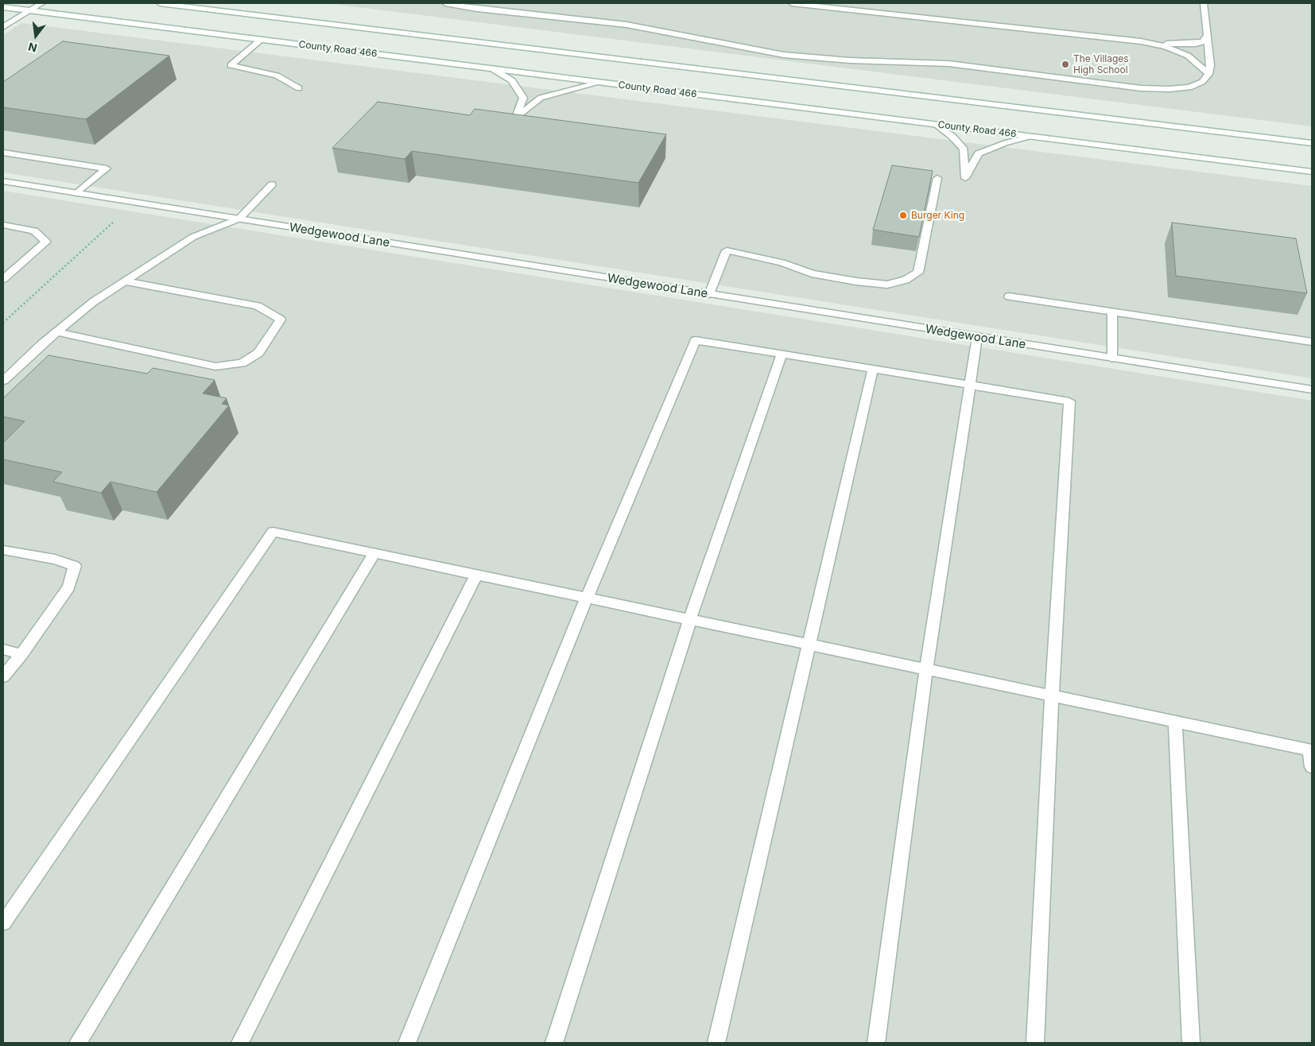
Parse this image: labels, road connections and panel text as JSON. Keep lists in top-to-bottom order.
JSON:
{
  "streets": {
    "main road": ["County Road 466", "Wedgewood Lane"]
  },
  "places": ["The Villages High School", "Burger King"],
  "north": "bottom"
}
